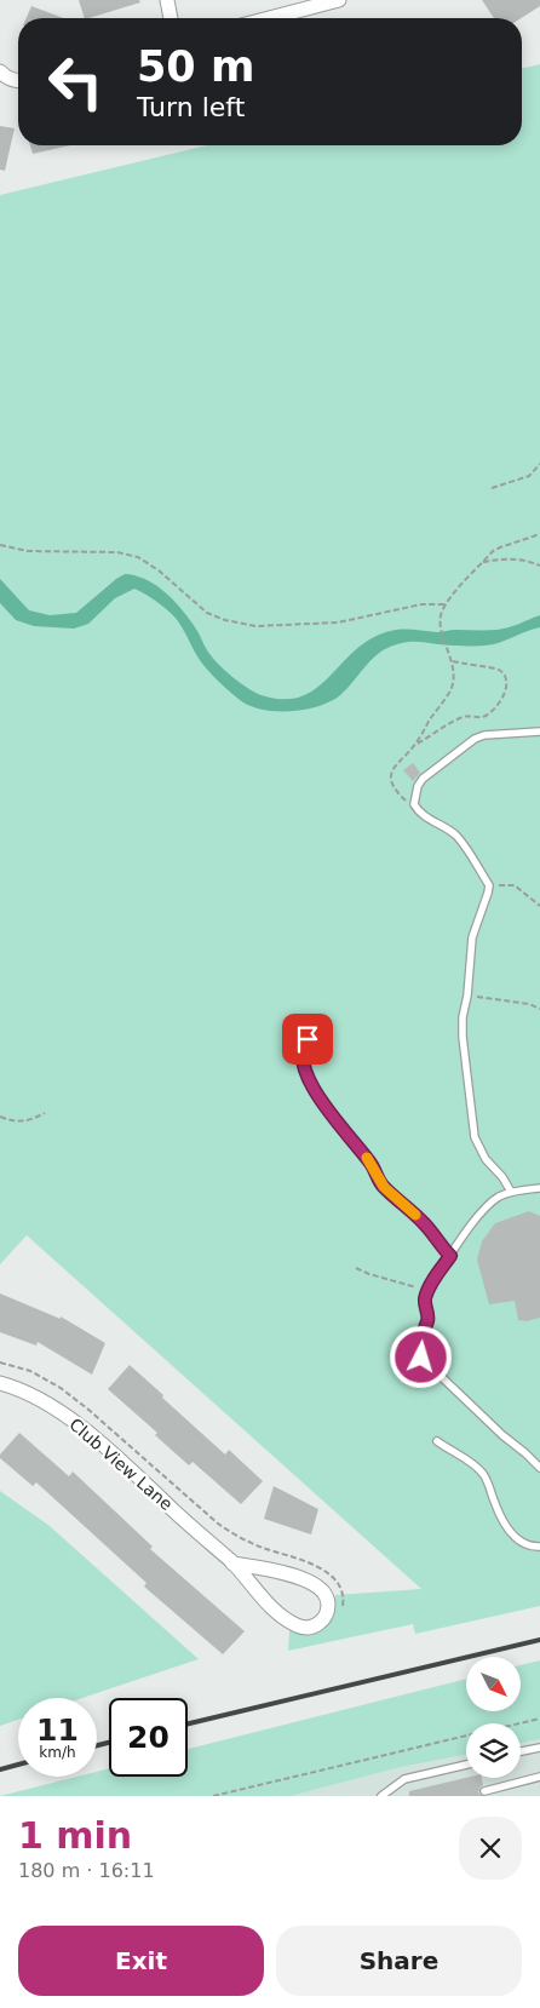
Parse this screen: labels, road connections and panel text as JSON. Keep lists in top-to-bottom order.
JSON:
{
  "streets": {
    "street": ["Club View Lane"]
  },
  "north": "bottom right",
  "page": {
    "turn": ["50 m", "Turn left"],
    "speed": "11 km/h",
    "limit": "20",
    "heading": ["1 min", "180 m · 16:11"],
    "buttons": ["Exit", "Share"]
  }
}
